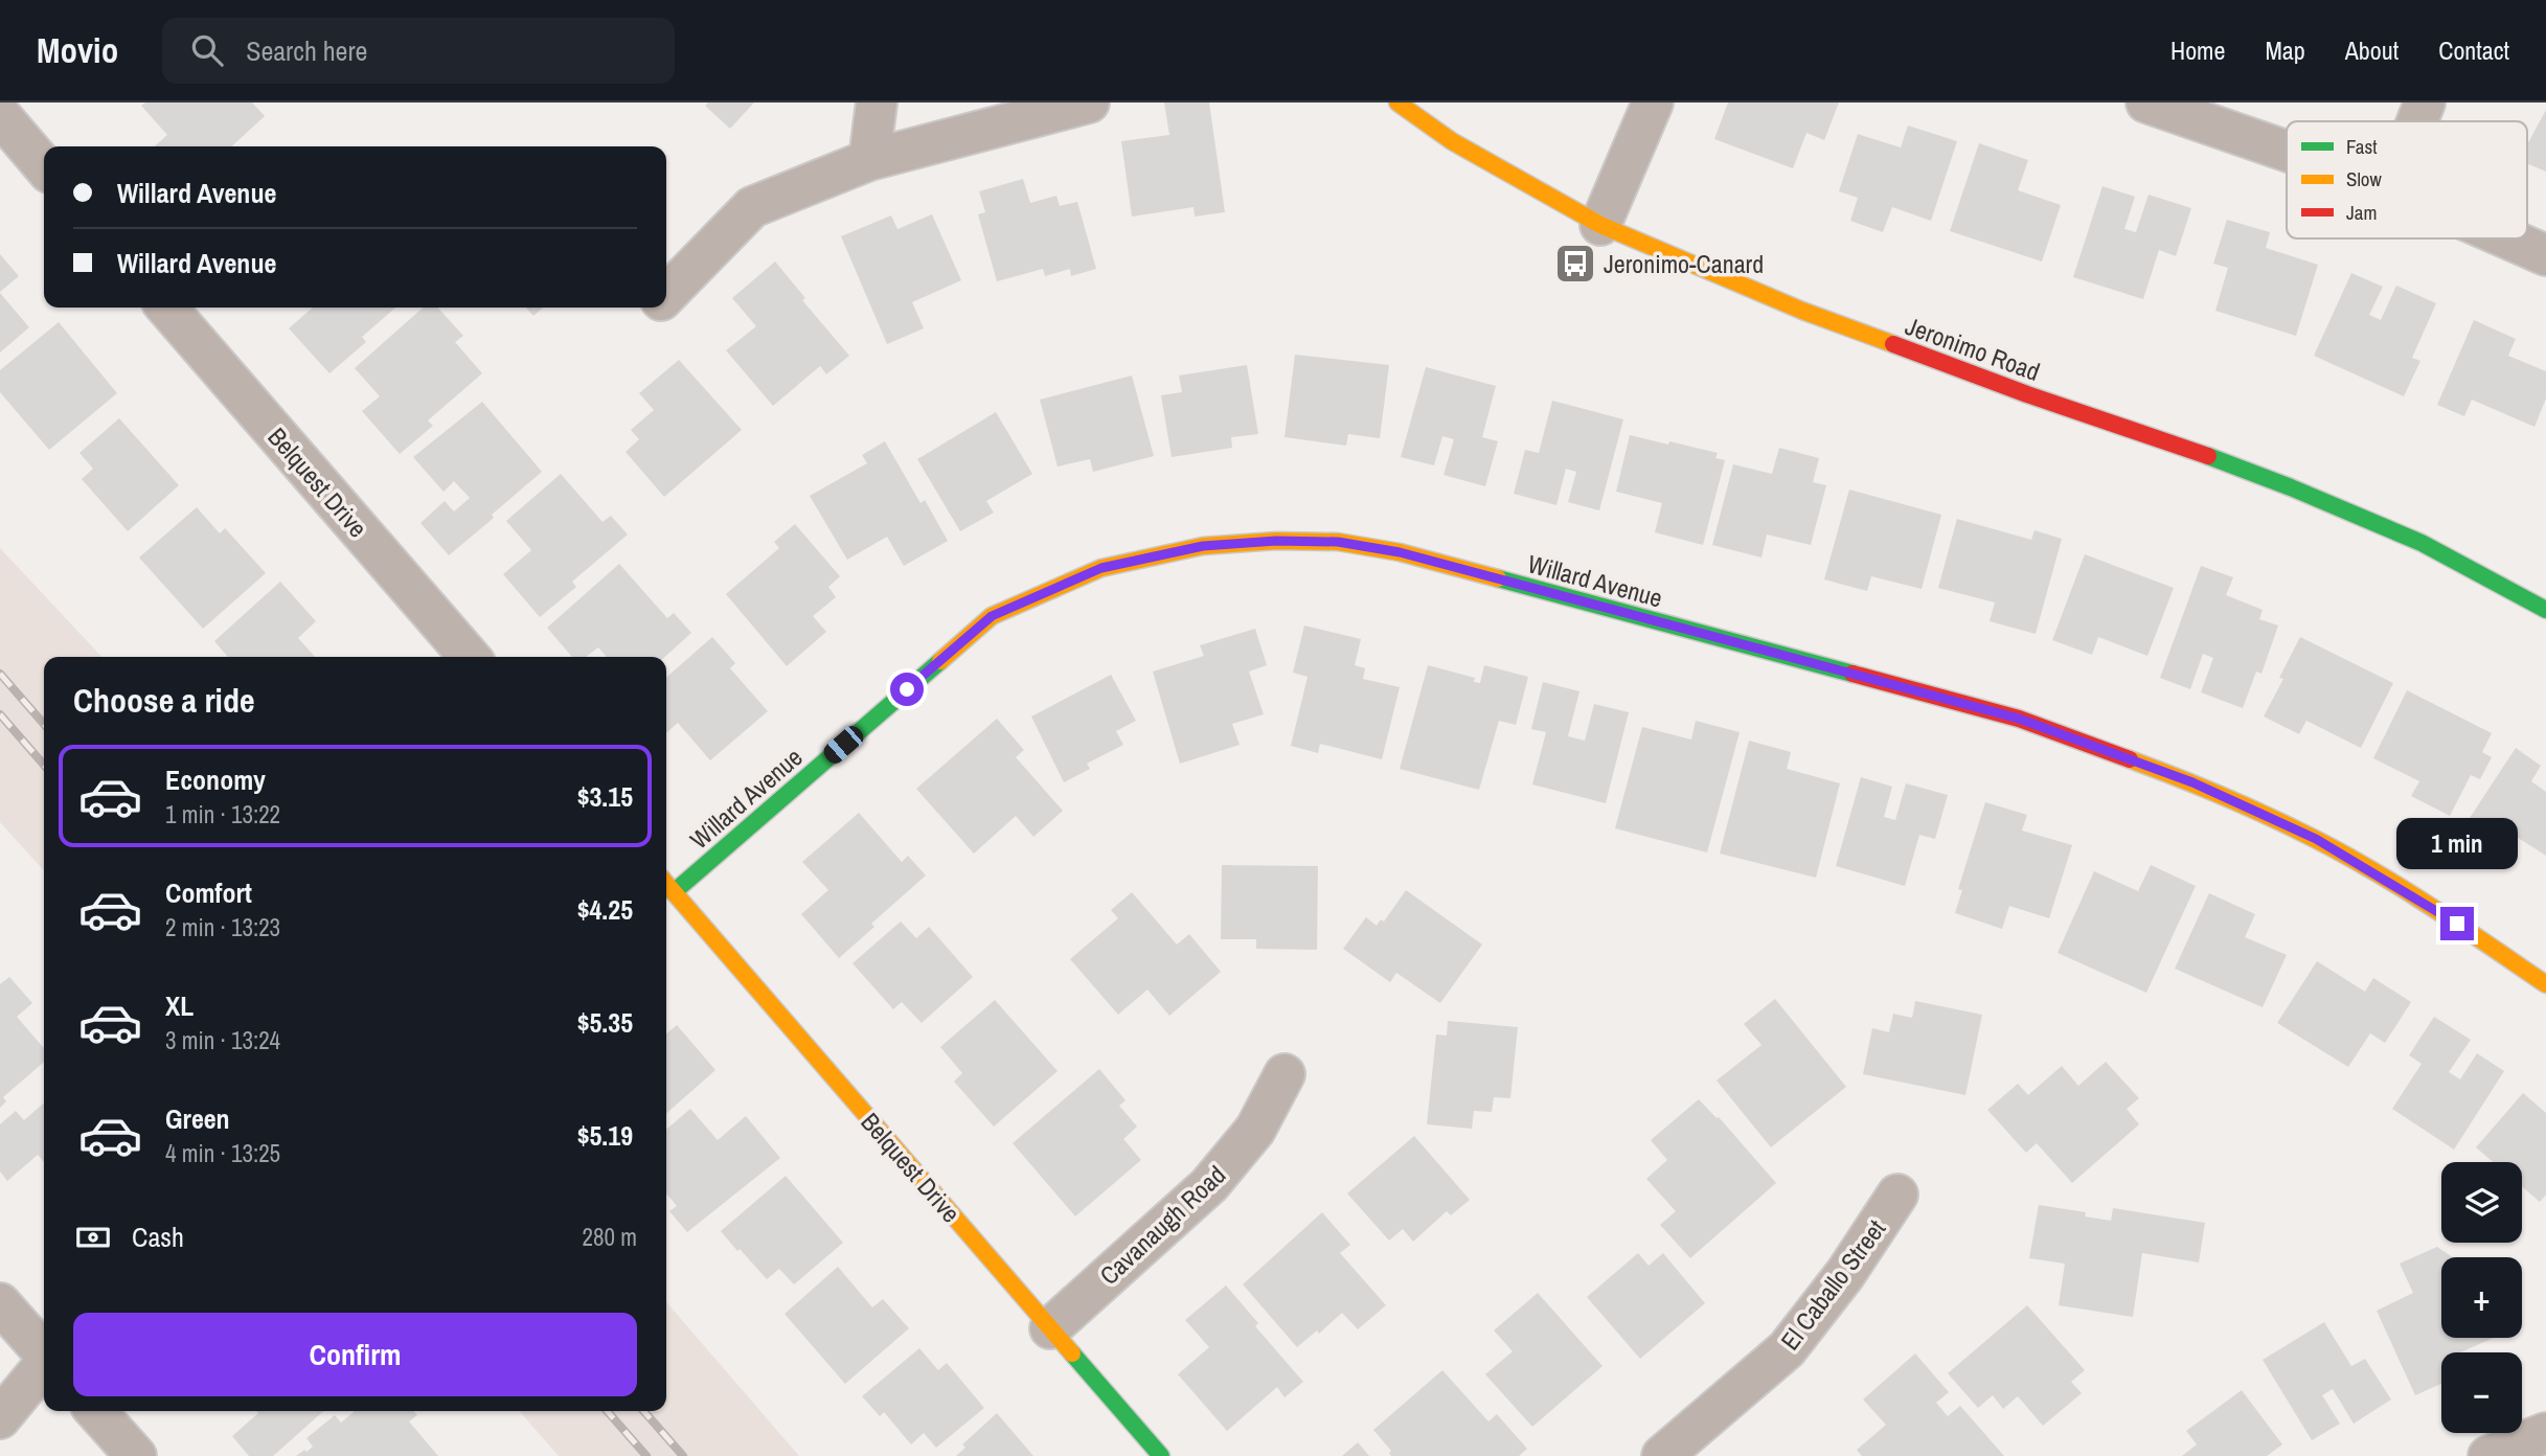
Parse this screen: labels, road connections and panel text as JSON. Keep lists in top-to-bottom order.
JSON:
{
  "streets": {
    "street": [
      "Jeronimo Road",
      "Belquest Drive",
      "Willard Avenue",
      "Cavanaugh Road",
      "El Caballo Street"
    ]
  },
  "crossings": [
    ["Belquest Drive", "Willard Avenue"],
    ["Belquest Drive", "Cavanaugh Road"]
  ],
  "places": {
    "bus stop": ["Jeronimo-Canard"]
  },
  "legend": ["Fast", "Slow", "Jam"],
  "page": {
    "header": "Movio",
    "search": "Search here",
    "nav": [
      "Home",
      "Map",
      "About",
      "Contact"
    ],
    "banner": ["Willard Avenue", "Willard Avenue"],
    "heading": "Choose a ride",
    "list": [
      {
        "name": "Economy",
        "note": "1 min · 13:22",
        "value": "$3.15"
      },
      {
        "name": "Comfort",
        "note": "2 min · 13:23",
        "value": "$4.25"
      },
      {
        "name": "XL",
        "note": "3 min · 13:24",
        "value": "$5.35"
      },
      {
        "name": "Green",
        "note": "4 min · 13:25",
        "value": "$5.19"
      }
    ],
    "bubble": "1 min",
    "map_buttons": ["+", "−"],
    "pay": ["Cash", "280 m"],
    "buttons": "Confirm"
  }
}
